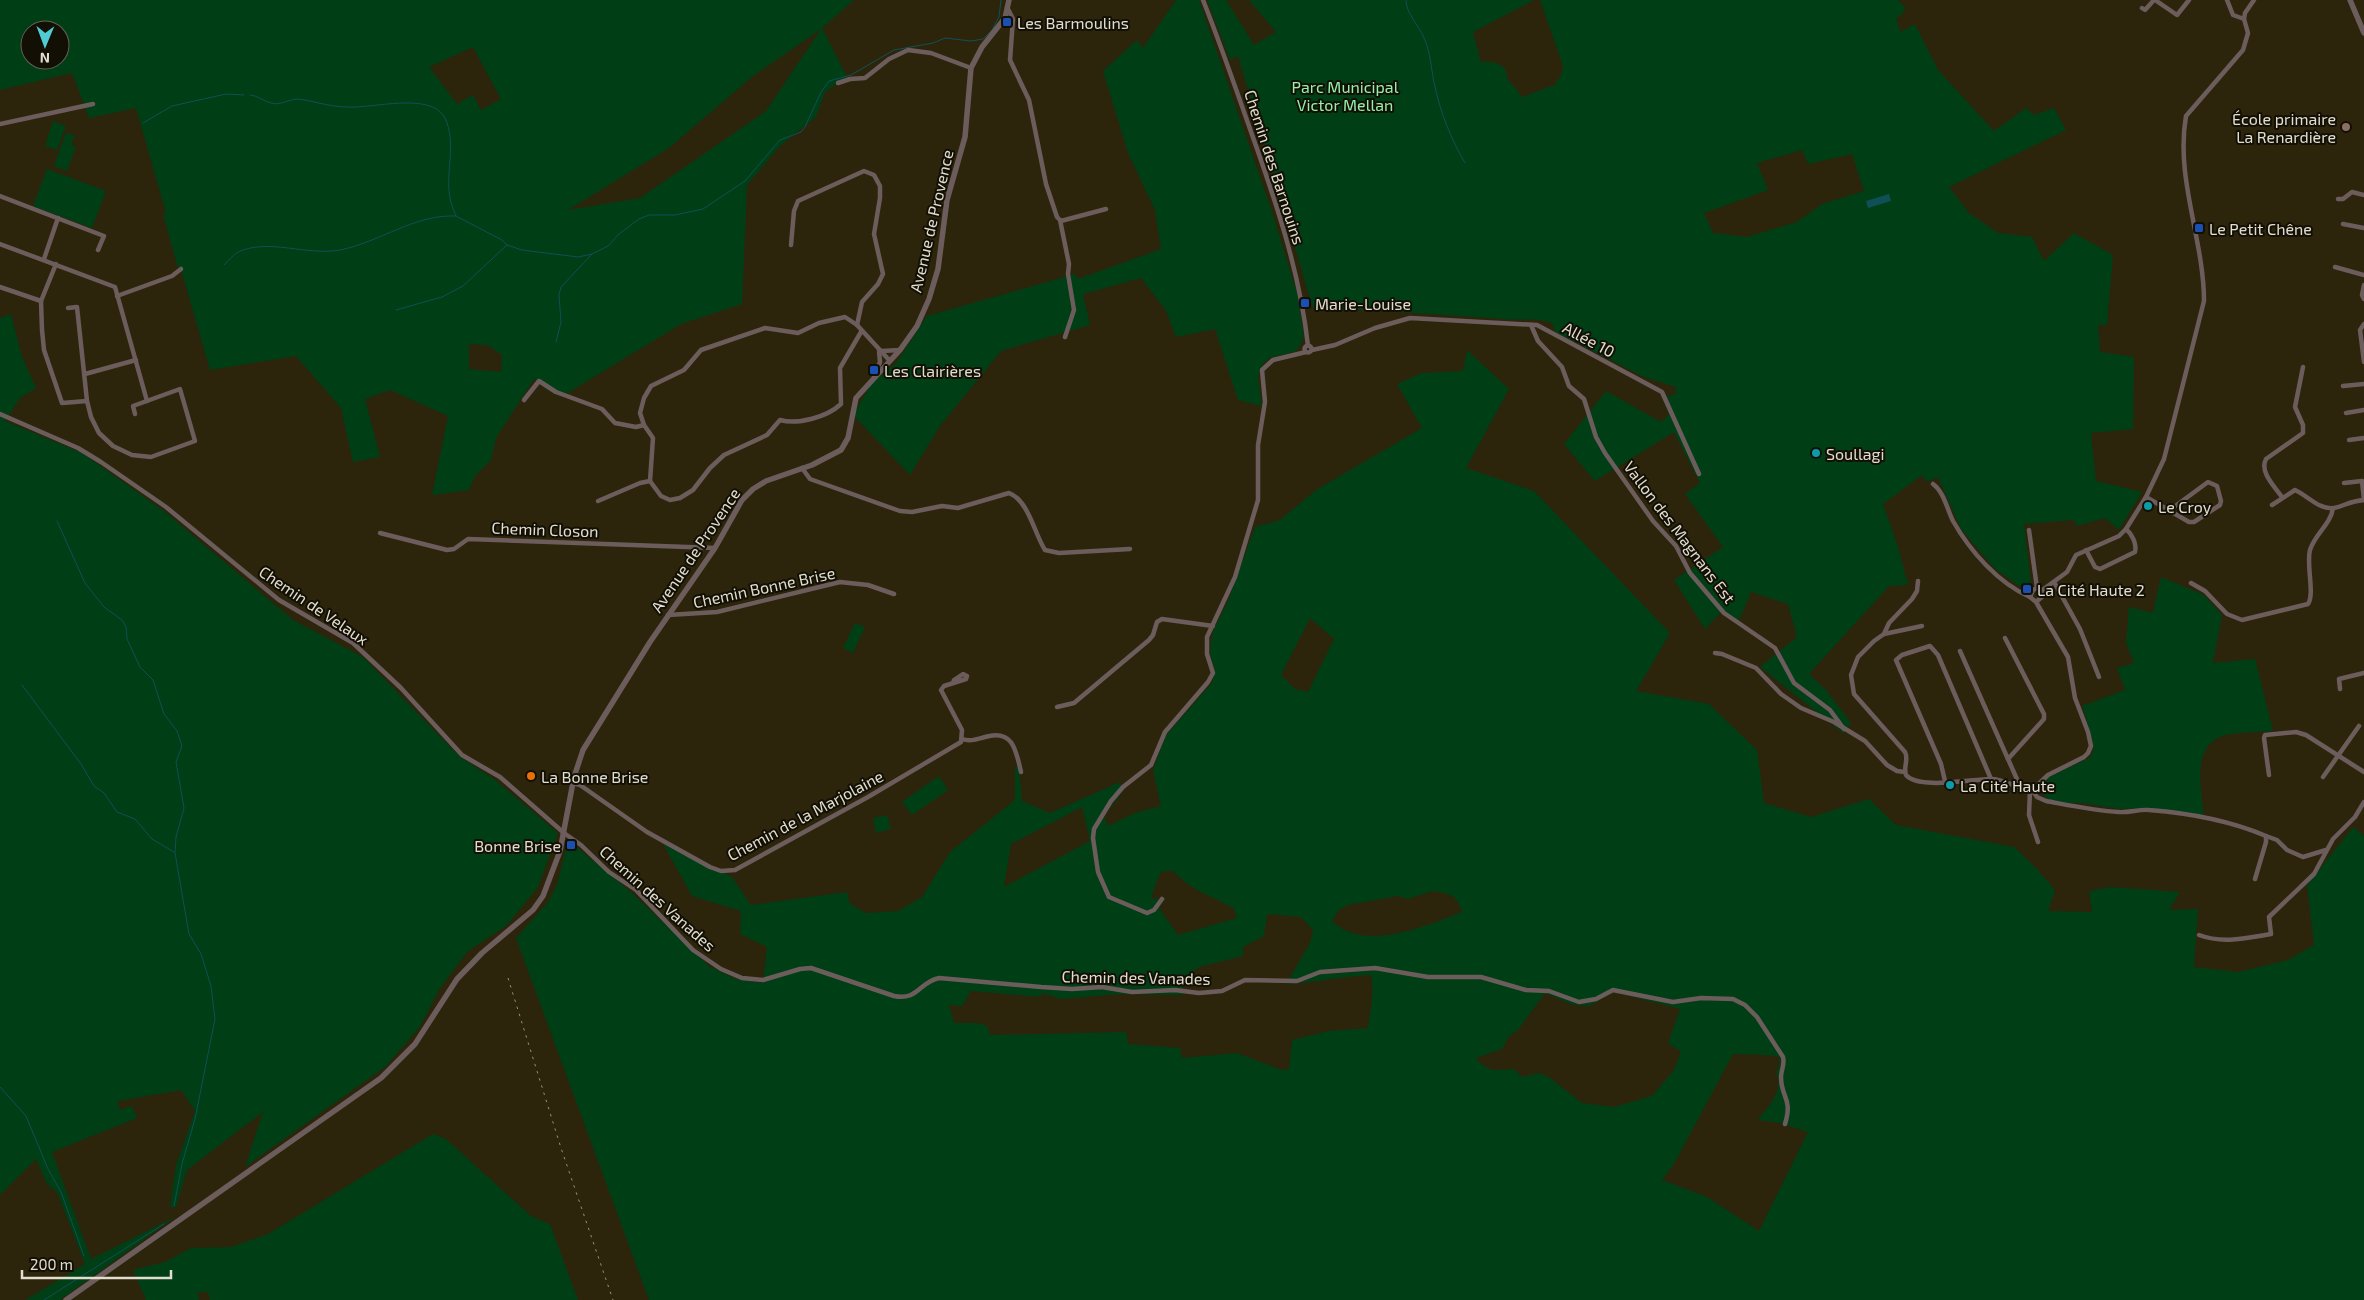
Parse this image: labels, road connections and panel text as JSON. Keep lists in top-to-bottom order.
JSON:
{
  "streets": {
    "street": [
      "Chemin des Barnouins",
      "Avenue de Provence",
      "Allée 10",
      "Chemin Closon",
      "Vallon des Magnans Est",
      "Chemin Bonne Brise",
      "Chemin de Velaux",
      "Chemin de la Marjolaine",
      "Chemin des Vanades"
    ]
  },
  "crossings": [
    ["Avenue de Provence", "Chemin Closon"],
    ["Avenue de Provence", "Chemin Bonne Brise"],
    ["Avenue de Provence", "Chemin de Velaux"],
    ["Avenue de Provence", "Chemin de la Marjolaine"],
    ["Avenue de Provence", "Chemin des Vanades"],
    ["Allée 10", "Vallon des Magnans Est"],
    ["Chemin de Velaux", "Chemin des Vanades"]
  ],
  "parks": ["Parc Municipal Victor Mellan"],
  "places": {
    "transit": [
      "Les Barmoulins",
      "Le Petit Chêne",
      "Marie-Louise",
      "Les Clairières",
      "La Cité Haute 2",
      "Bonne Brise"
    ],
    "other": [
      "École primaire La Renardière",
      "Soullagi",
      "Le Croy",
      "La Bonne Brise",
      "La Cité Haute"
    ]
  },
  "scale_bar": "200 m",
  "north": "bottom"
}
